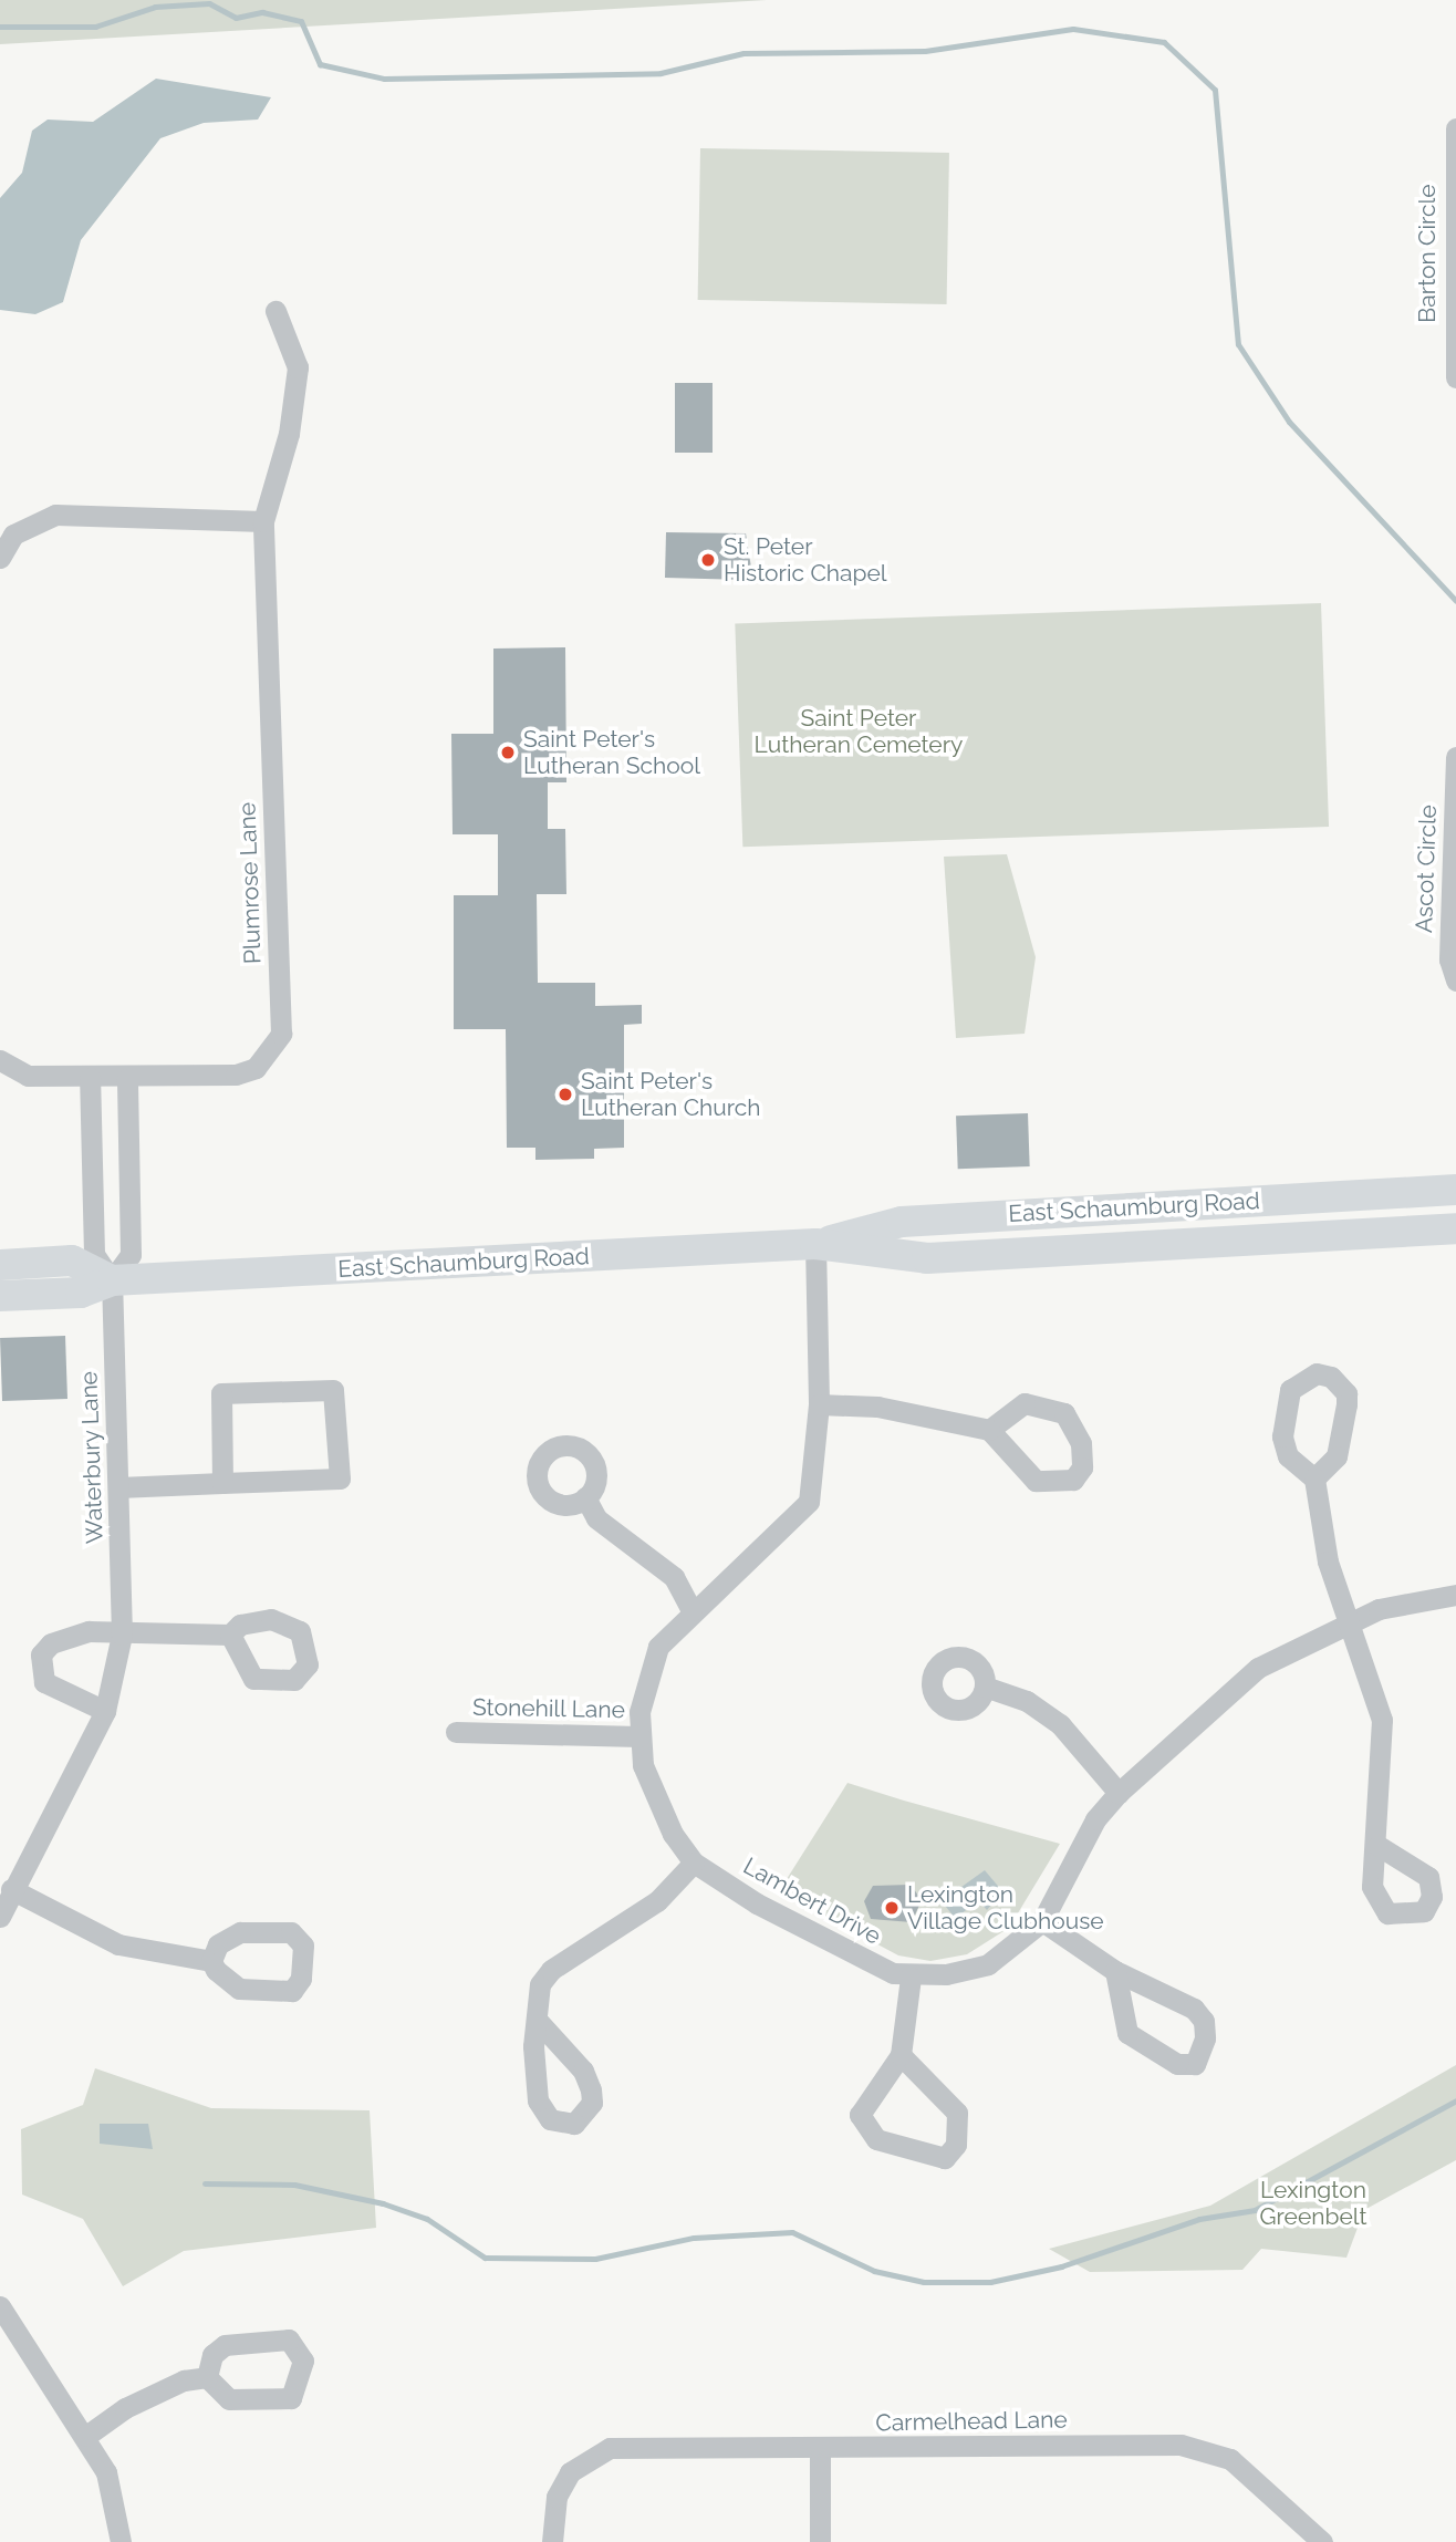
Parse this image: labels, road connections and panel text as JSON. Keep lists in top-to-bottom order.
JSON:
{
  "streets": {
    "main road": ["East Schaumburg Road"],
    "street": [
      "Barton Circle",
      "Ascot Circle",
      "Plumrose Lane",
      "Waterbury Lane",
      "Stonehill Lane",
      "Lambert Drive",
      "Carmelhead Lane"
    ]
  },
  "crossings": [
    ["Plumrose Lane", "Waterbury Lane"],
    ["East Schaumburg Road", "Waterbury Lane"],
    ["East Schaumburg Road", "Lambert Drive"],
    ["Stonehill Lane", "Lambert Drive"]
  ],
  "parks": ["Saint Peter Lutheran Cemetery", "Lexington Greenbelt"],
  "places": [
    "St. Peter Historic Chapel",
    "Saint Peter's Lutheran School",
    "Saint Peter's Lutheran Church",
    "Lexington Village Clubhouse"
  ]
}
